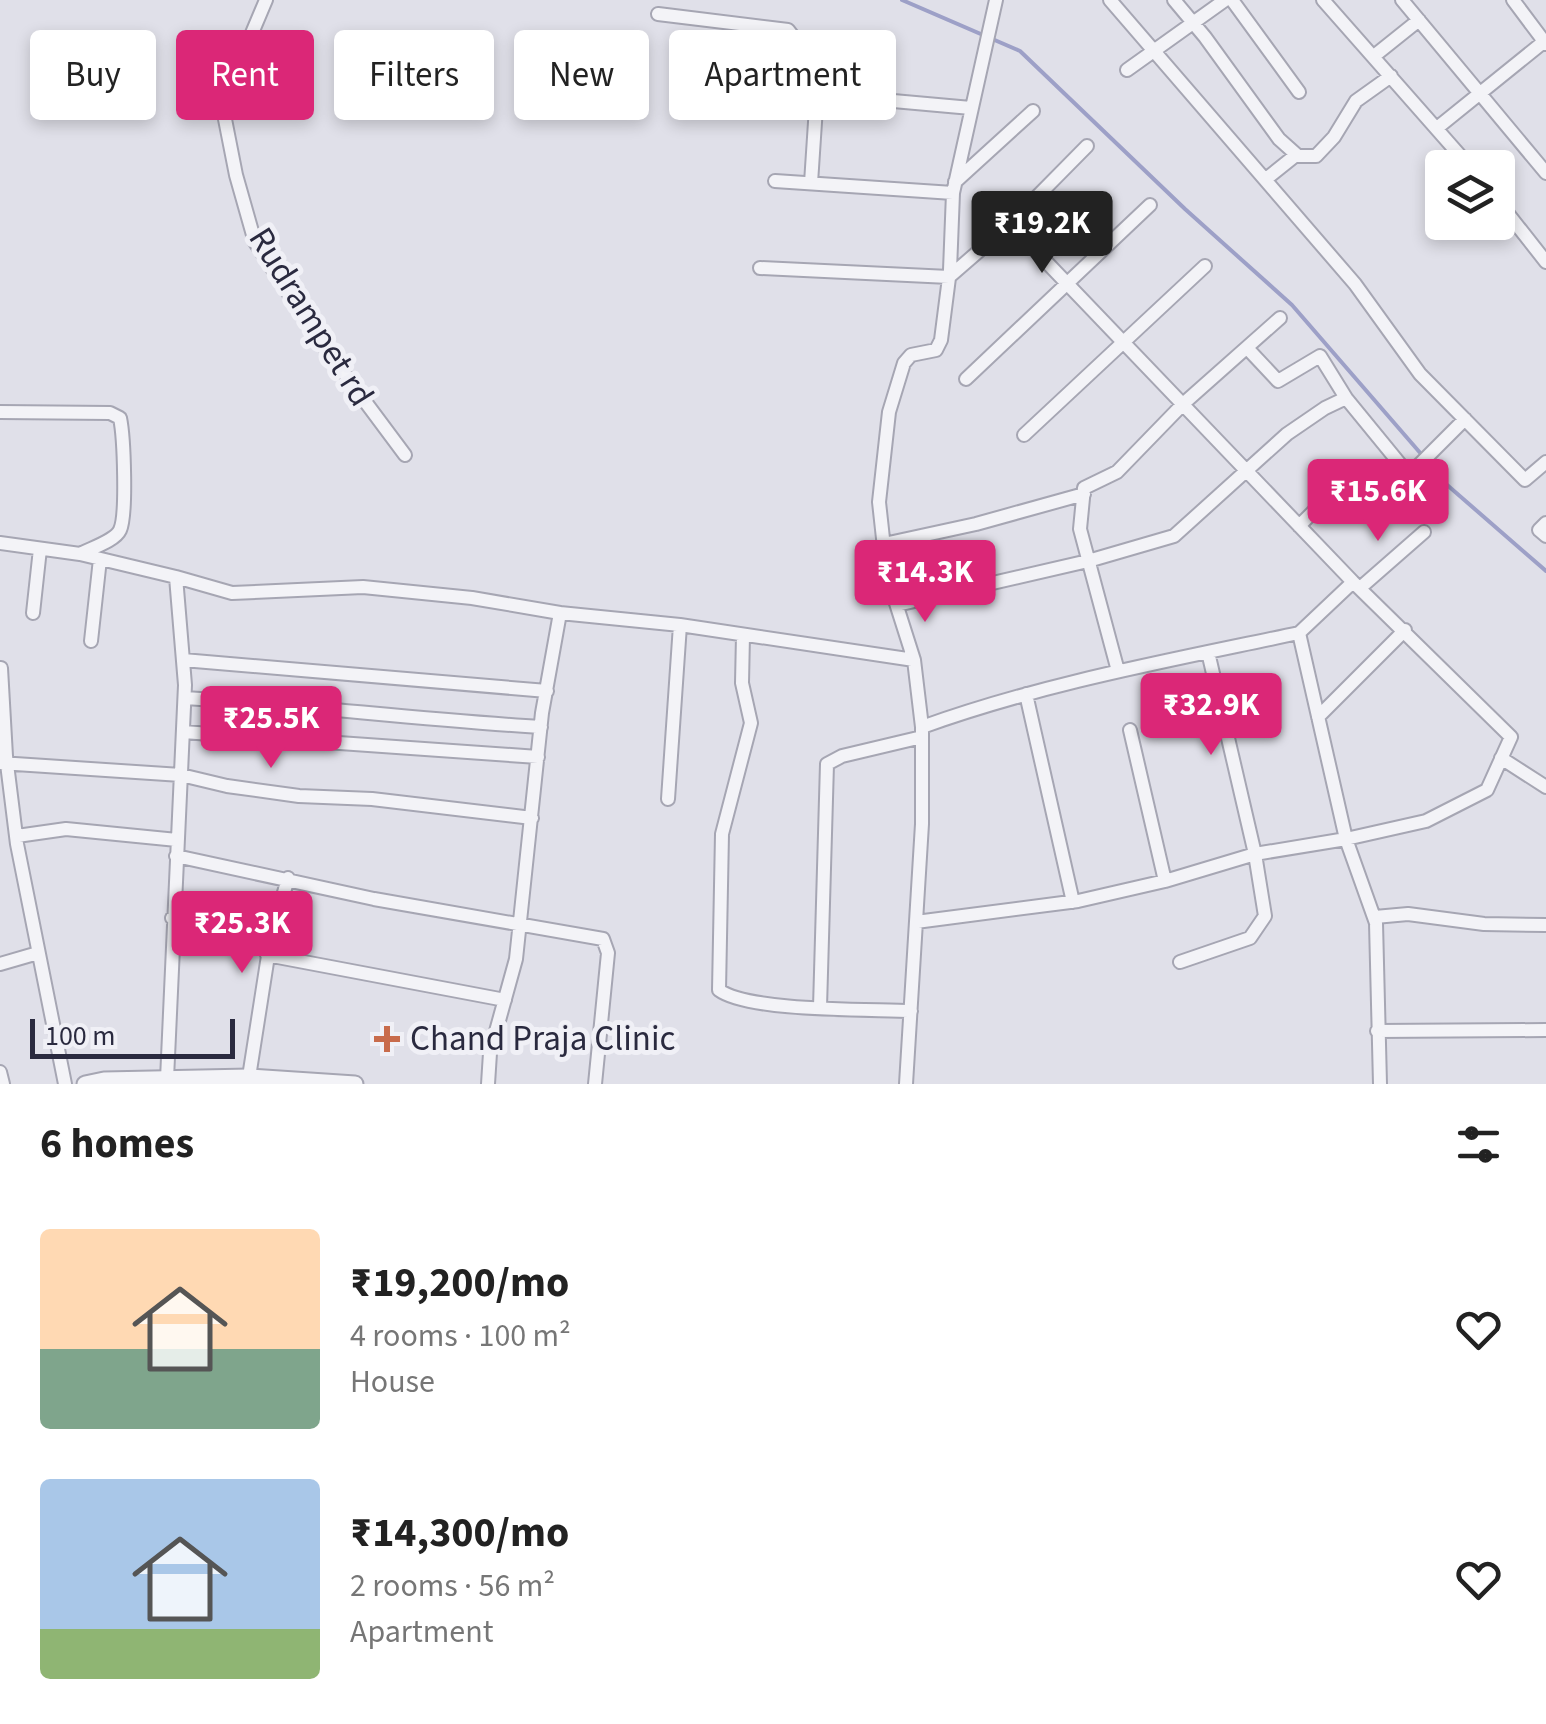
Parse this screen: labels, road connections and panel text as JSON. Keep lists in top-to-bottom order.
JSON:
{
  "streets": {
    "street": ["Rudrampet rd"]
  },
  "places": {
    "health": ["Chand Praja Clinic"]
  },
  "scale_bar": "100 m",
  "page": {
    "chip": [
      "Buy",
      "Rent",
      "Filters",
      "New",
      "Apartment"
    ],
    "price": [
      "₹19.2K",
      "₹15.6K",
      "₹14.3K",
      "₹32.9K",
      "₹25.5K",
      "₹25.3K"
    ],
    "scale": "100 m",
    "heading": "6 homes",
    "list": [
      {
        "name": "₹19,200/mo",
        "note": "4 rooms · 100 m² · House"
      },
      {
        "name": "₹14,300/mo",
        "note": "2 rooms · 56 m² · Apartment"
      }
    ]
  }
}
